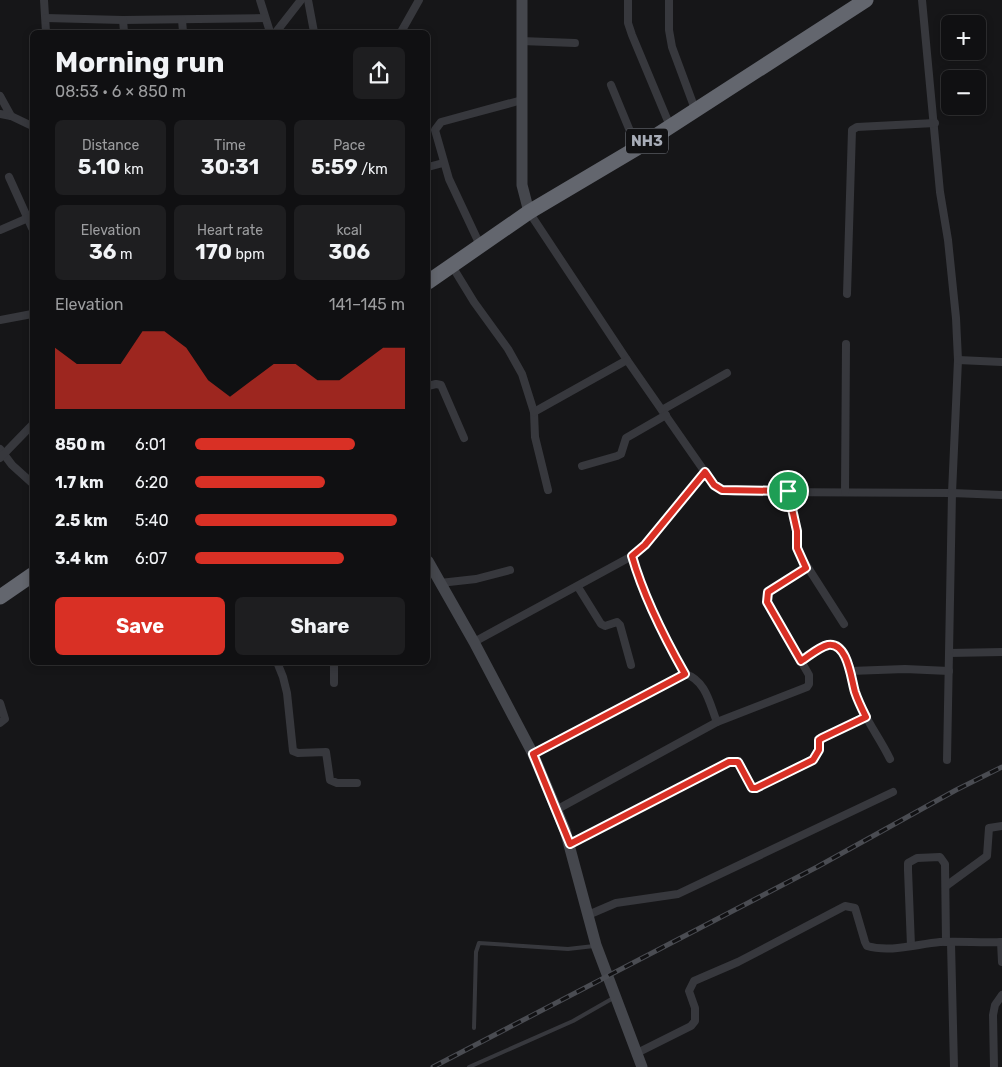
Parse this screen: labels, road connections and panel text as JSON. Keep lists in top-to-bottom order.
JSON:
{
  "streets": {
    "highway": ["NH3"]
  },
  "page": {
    "map_buttons": ["+", "−"],
    "heading": ["Morning run", "08:53 · 6 × 850 m"],
    "stats": [
      ["Distance", "5.10 km"],
      ["Time", "30:31"],
      ["Pace", "5:59 /km"],
      ["Elevation", "36 m"],
      ["Heart rate", "170 bpm"],
      ["kcal", "306"]
    ],
    "chart": ["Elevation", "141–145 m"],
    "list": [
      {
        "name": "850 m",
        "note": "6:01"
      },
      {
        "name": "1.7 km",
        "note": "6:20"
      },
      {
        "name": "2.5 km",
        "note": "5:40"
      },
      {
        "name": "3.4 km",
        "note": "6:07"
      }
    ],
    "buttons": ["Save", "Share"]
  }
}
